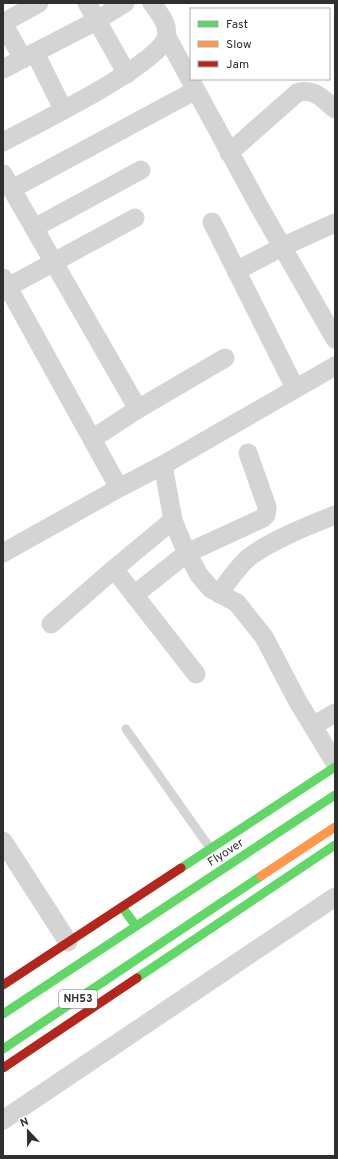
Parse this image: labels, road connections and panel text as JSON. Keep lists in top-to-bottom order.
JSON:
{
  "streets": {
    "main road": ["Flyover", "NH53"]
  },
  "crossings": [
    ["Flyover", "NH53"]
  ],
  "legend": ["Fast", "Slow", "Jam"],
  "north": "top"
}
